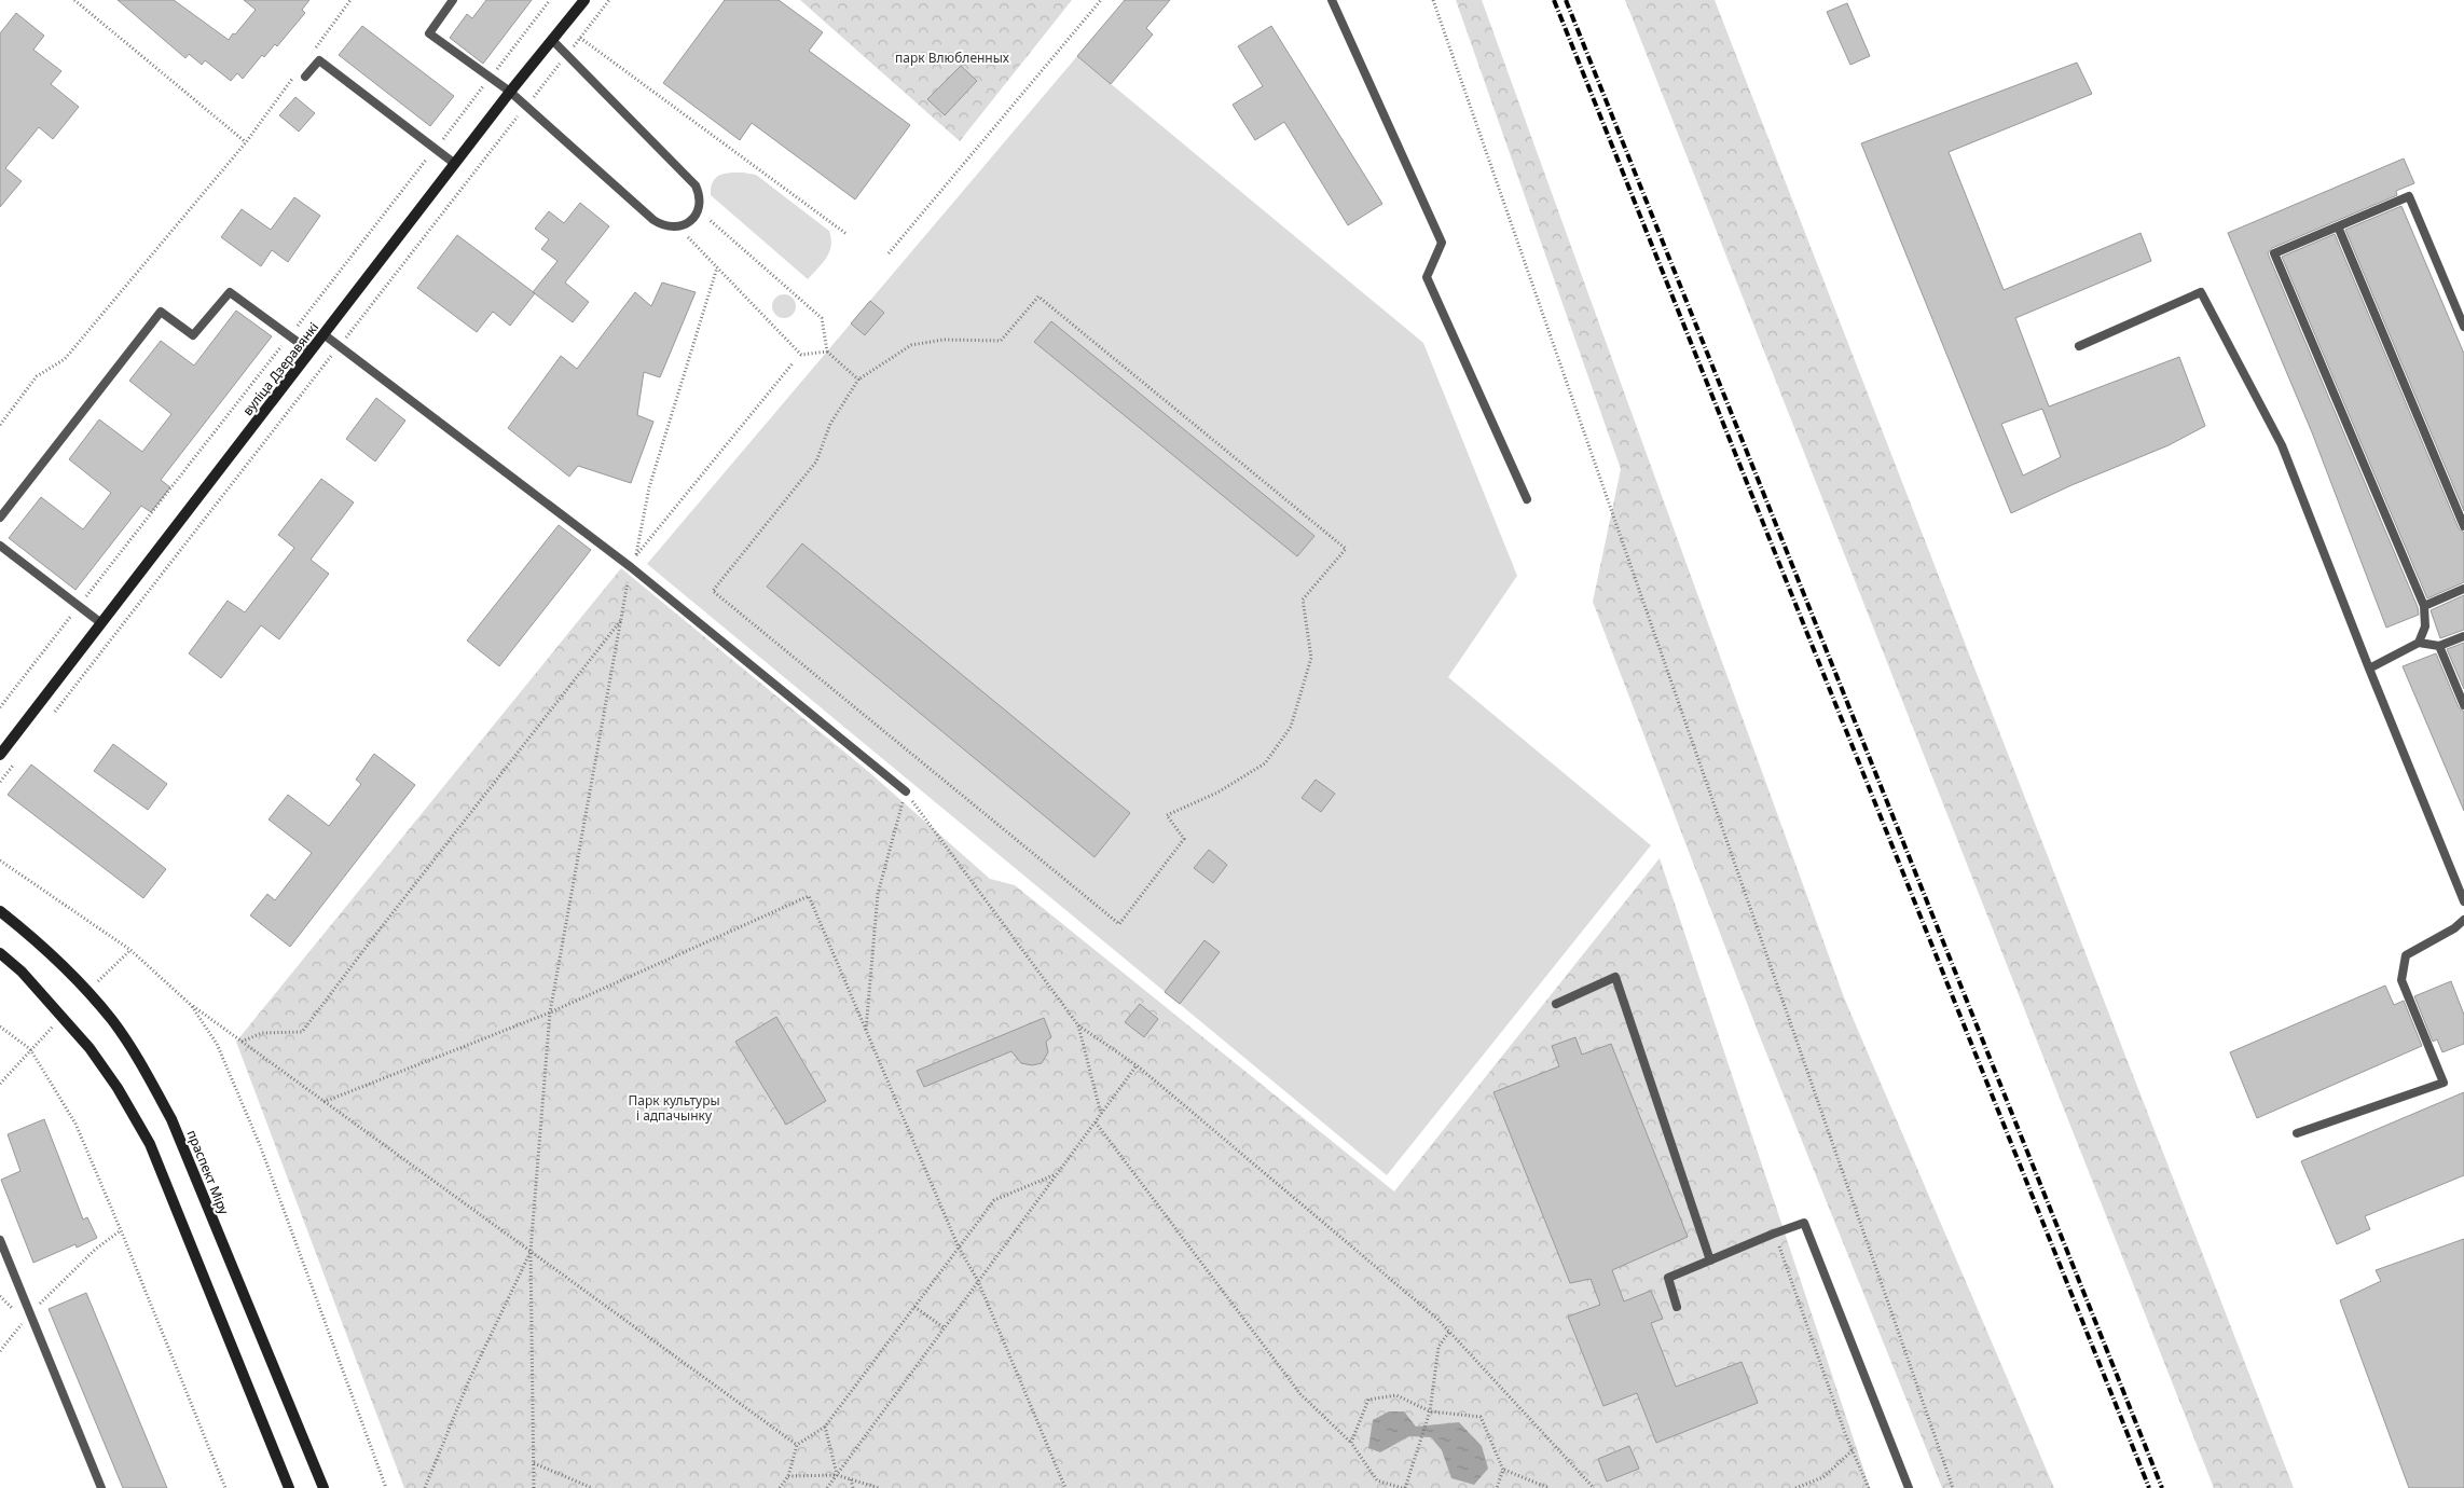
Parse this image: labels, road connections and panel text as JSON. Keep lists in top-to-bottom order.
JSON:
{
  "streets": {
    "main road": ["вуліца Дзеравянкі", "праспект Міру"]
  },
  "parks": ["парк Влюбленных", "Парк культуры і адпачынку"]
}
